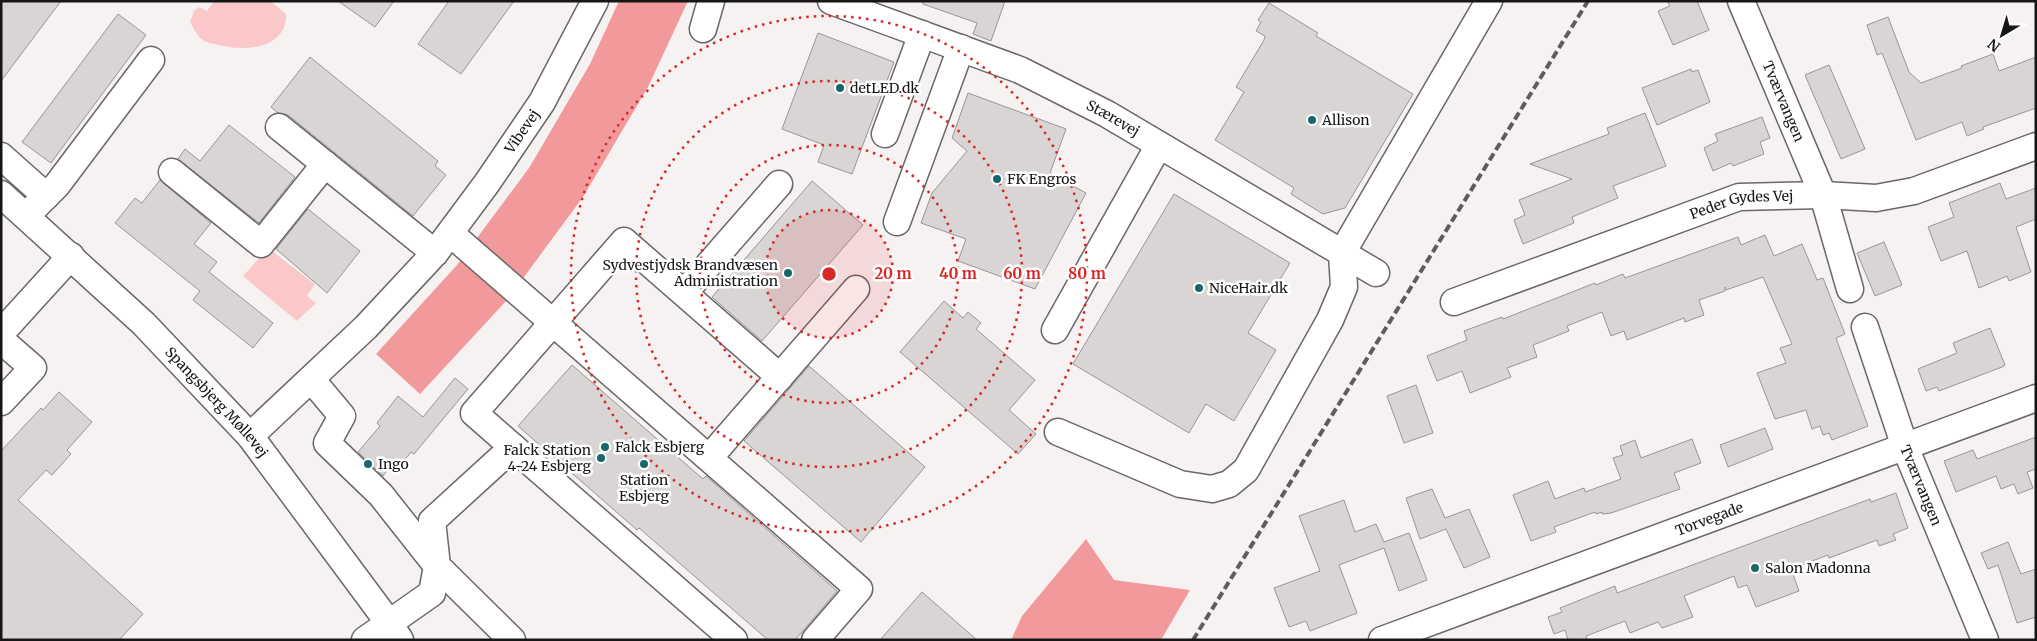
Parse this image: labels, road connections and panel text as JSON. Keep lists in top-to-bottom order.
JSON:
{
  "streets": {
    "street": [
      "Tværvangen",
      "Stærevej",
      "Vibevej",
      "Peder Gydes Vej",
      "Spangsbjerg Møllevej",
      "Torvegade"
    ]
  },
  "crossings": [
    ["Tværvangen", "Peder Gydes Vej"],
    ["Tværvangen", "Torvegade"],
    ["Vibevej", "Spangsbjerg Møllevej"]
  ],
  "places": [
    "detLED.dk",
    "Allison",
    "FK Engros",
    "Sydvestjydsk Brandvæsen Administration",
    "NiceHair.dk",
    "Falck Esbjerg",
    "Falck Station 4-24 Esbjerg",
    "Ingo",
    "Station Esbjerg",
    "Salon Madonna"
  ],
  "north": "bottom left",
  "rings": [
    "20 m",
    "40 m",
    "60 m",
    "80 m"
  ]
}
